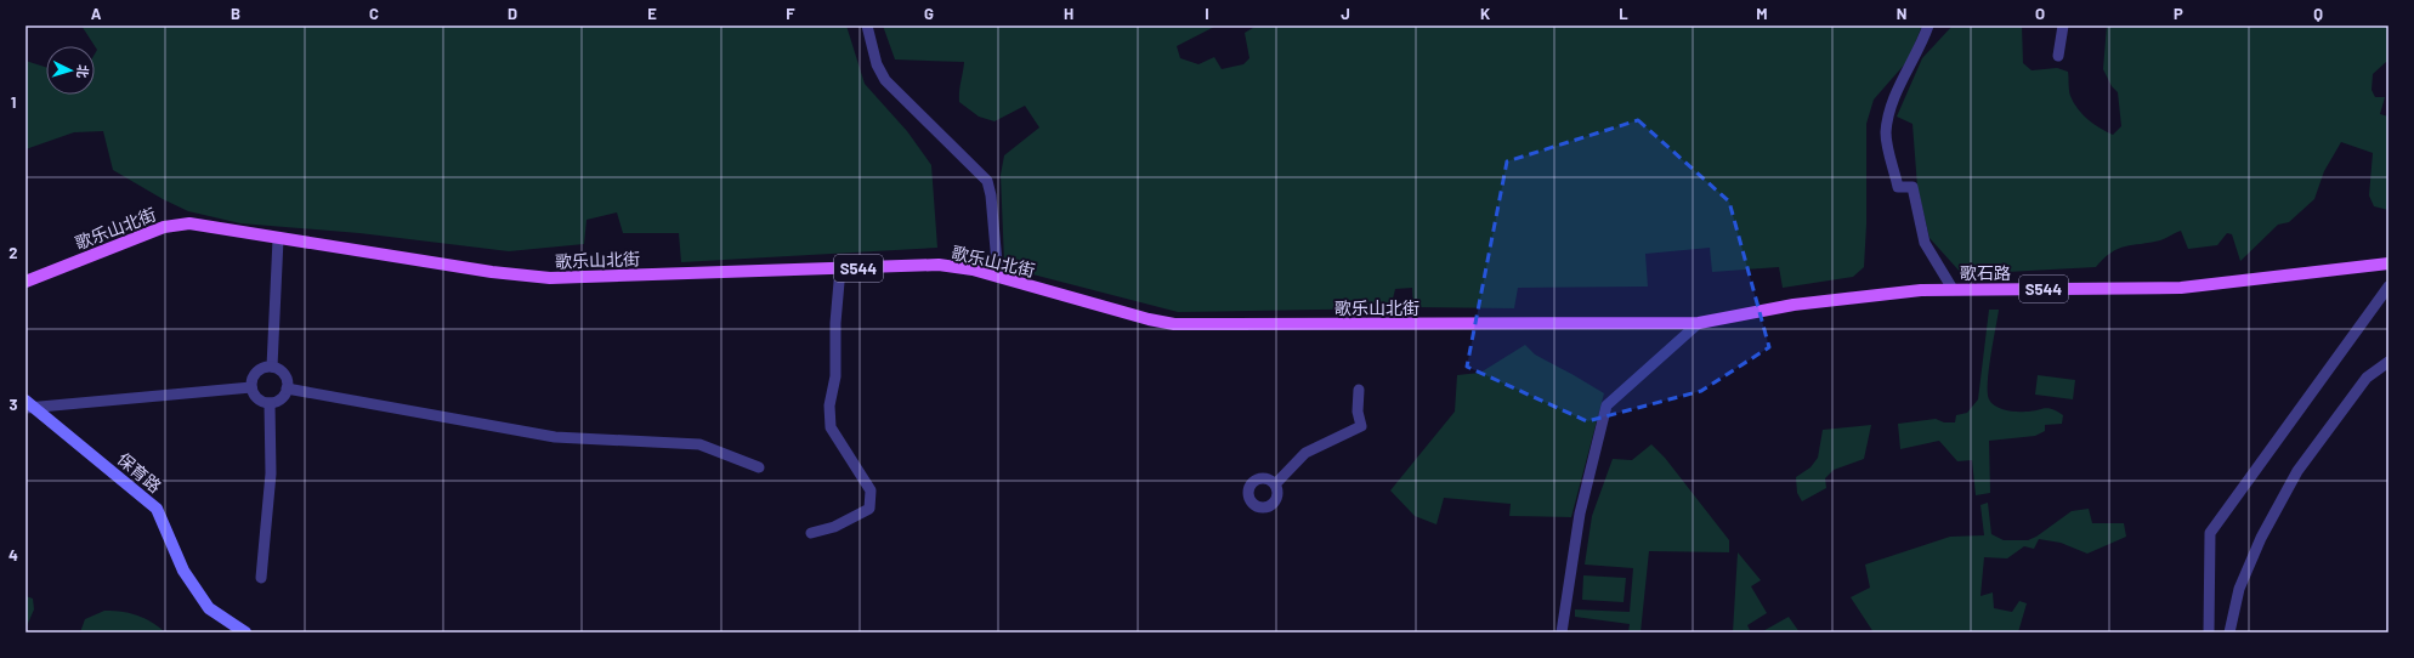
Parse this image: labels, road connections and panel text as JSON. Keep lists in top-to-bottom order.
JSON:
{
  "streets": {
    "main road": [
      "歌乐山北街",
      "S544",
      "歌石路",
      "保育路"
    ]
  },
  "crossings": [
    ["歌乐山北街", "歌石路"]
  ],
  "north": "right",
  "grid": {
    "columns": [
      "A",
      "B",
      "C",
      "D",
      "E",
      "F",
      "G",
      "H",
      "I",
      "J",
      "K",
      "L",
      "M",
      "N",
      "O",
      "P",
      "Q"
    ],
    "rows": [
      "1",
      "2",
      "3",
      "4"
    ]
  }
}
